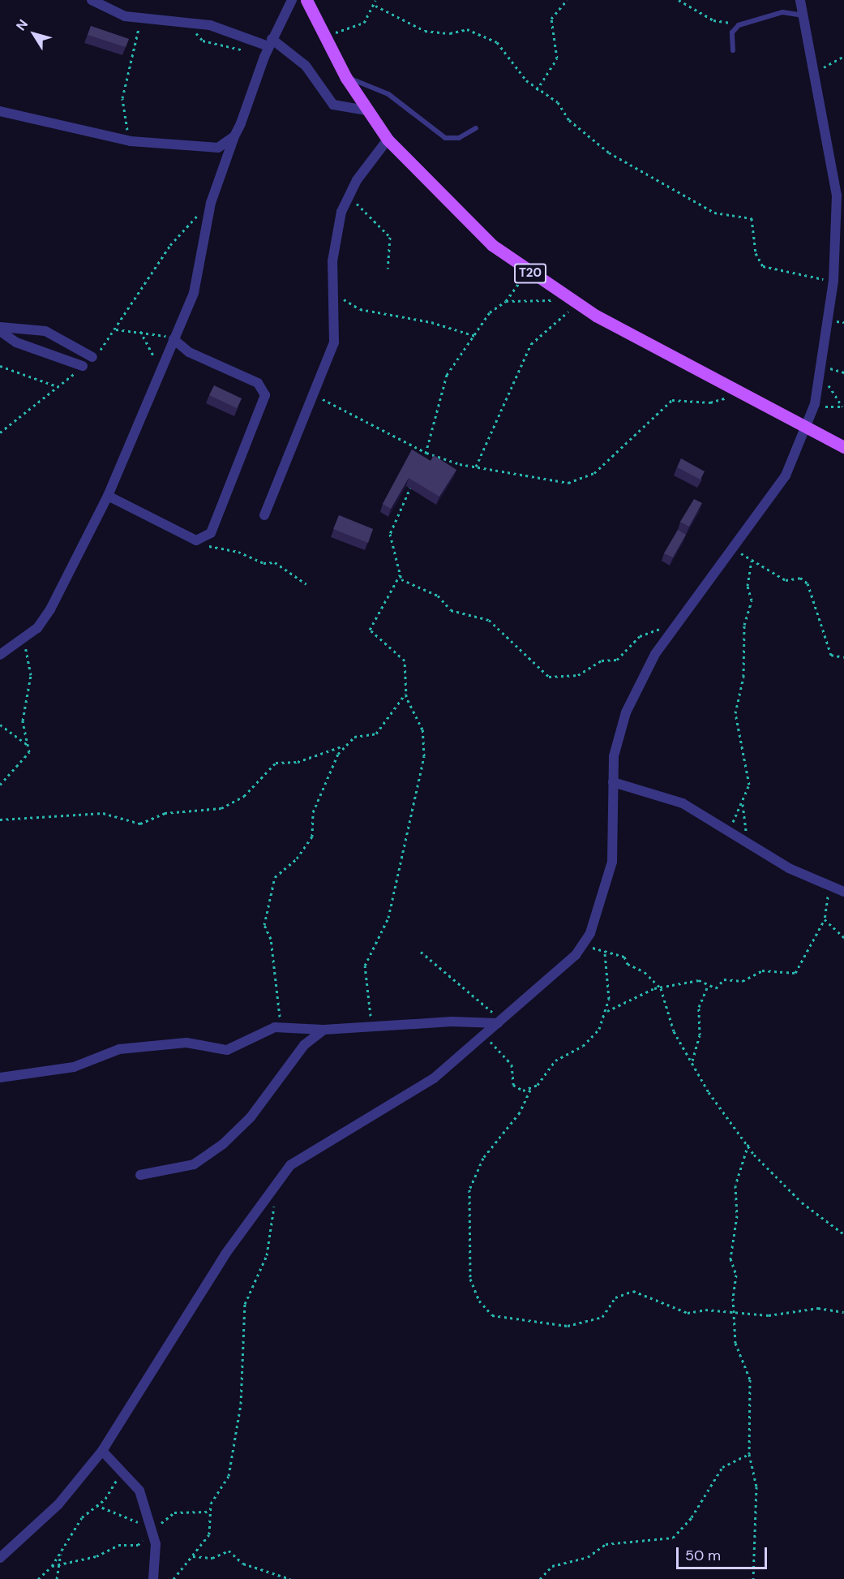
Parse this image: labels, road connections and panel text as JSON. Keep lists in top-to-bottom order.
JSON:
{
  "streets": {
    "main road": ["T20"]
  },
  "scale_bar": "50 m",
  "north": "top left"
}
